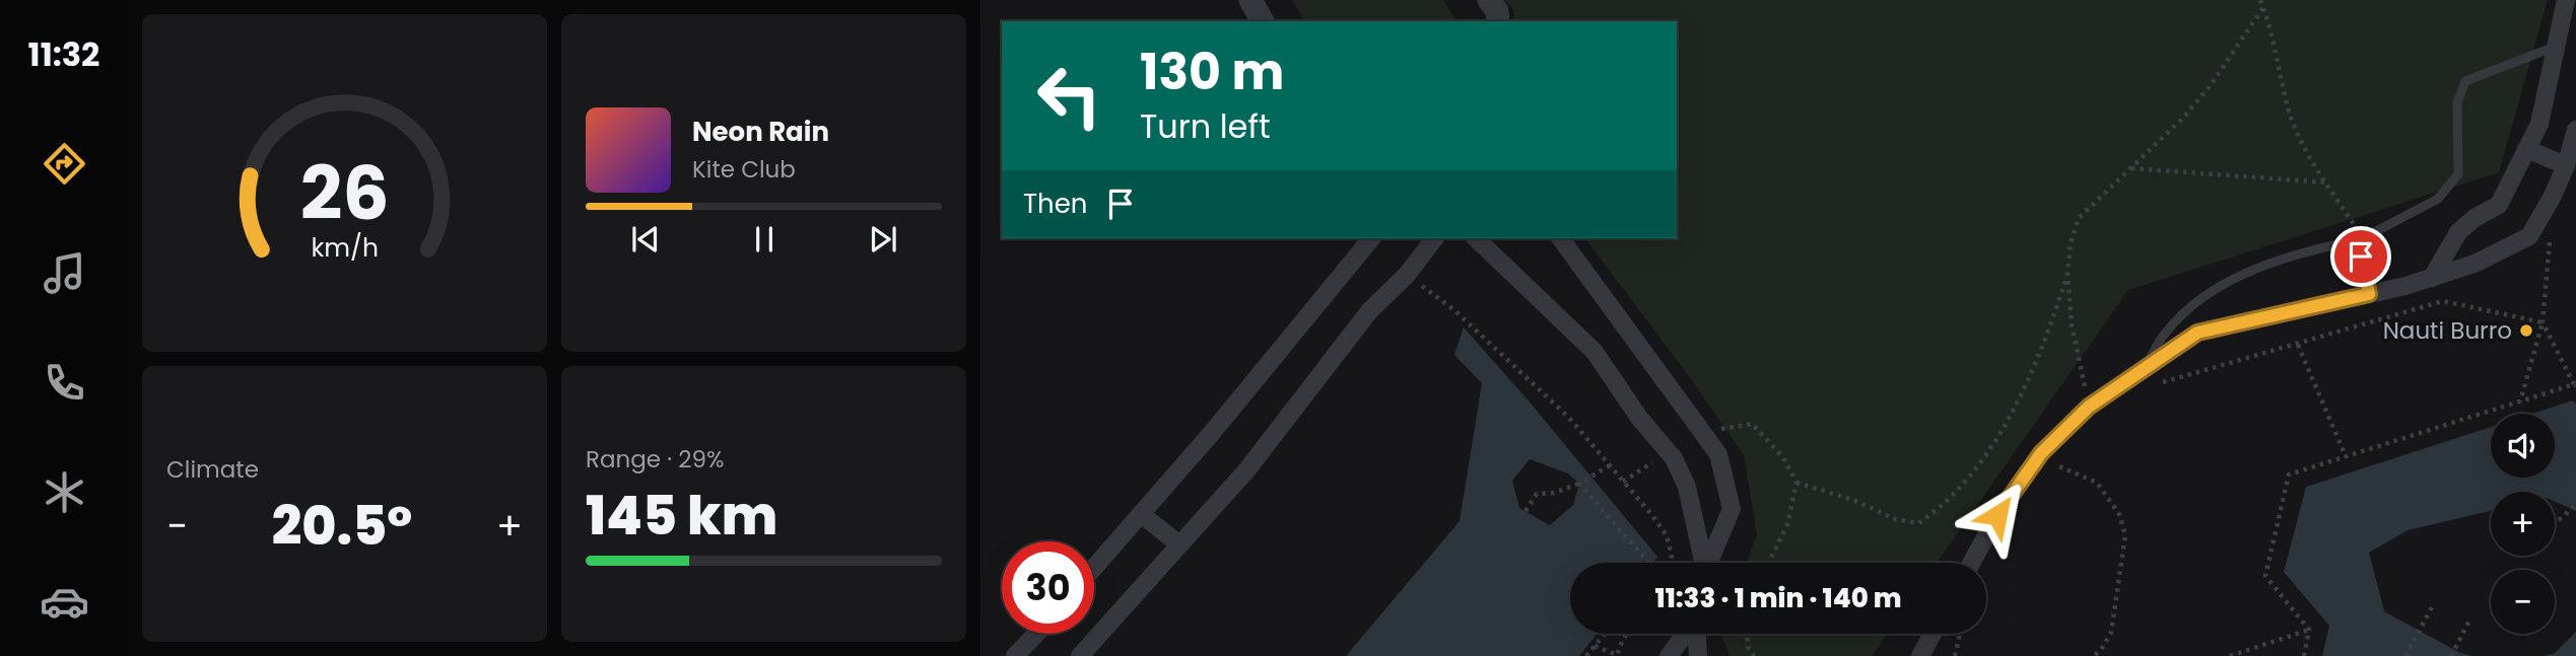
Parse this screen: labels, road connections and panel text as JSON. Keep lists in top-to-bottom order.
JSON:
{
  "places": ["Nauti Burro"],
  "page": {
    "tabs": "11:32",
    "turn": ["130 m", "Turn left"],
    "song": ["Neon Rain", "Kite Club"],
    "then": "Then",
    "tile": [
      "Climate",
      ["Range · 29%", "145 km"]
    ],
    "map_buttons": ["+", "−"],
    "heat": ["−", "20.5°", "+"],
    "limit": "30",
    "trip": "11:33 · 1 min · 140 m",
    "gauge": ["26", "km/h"]
  }
}
